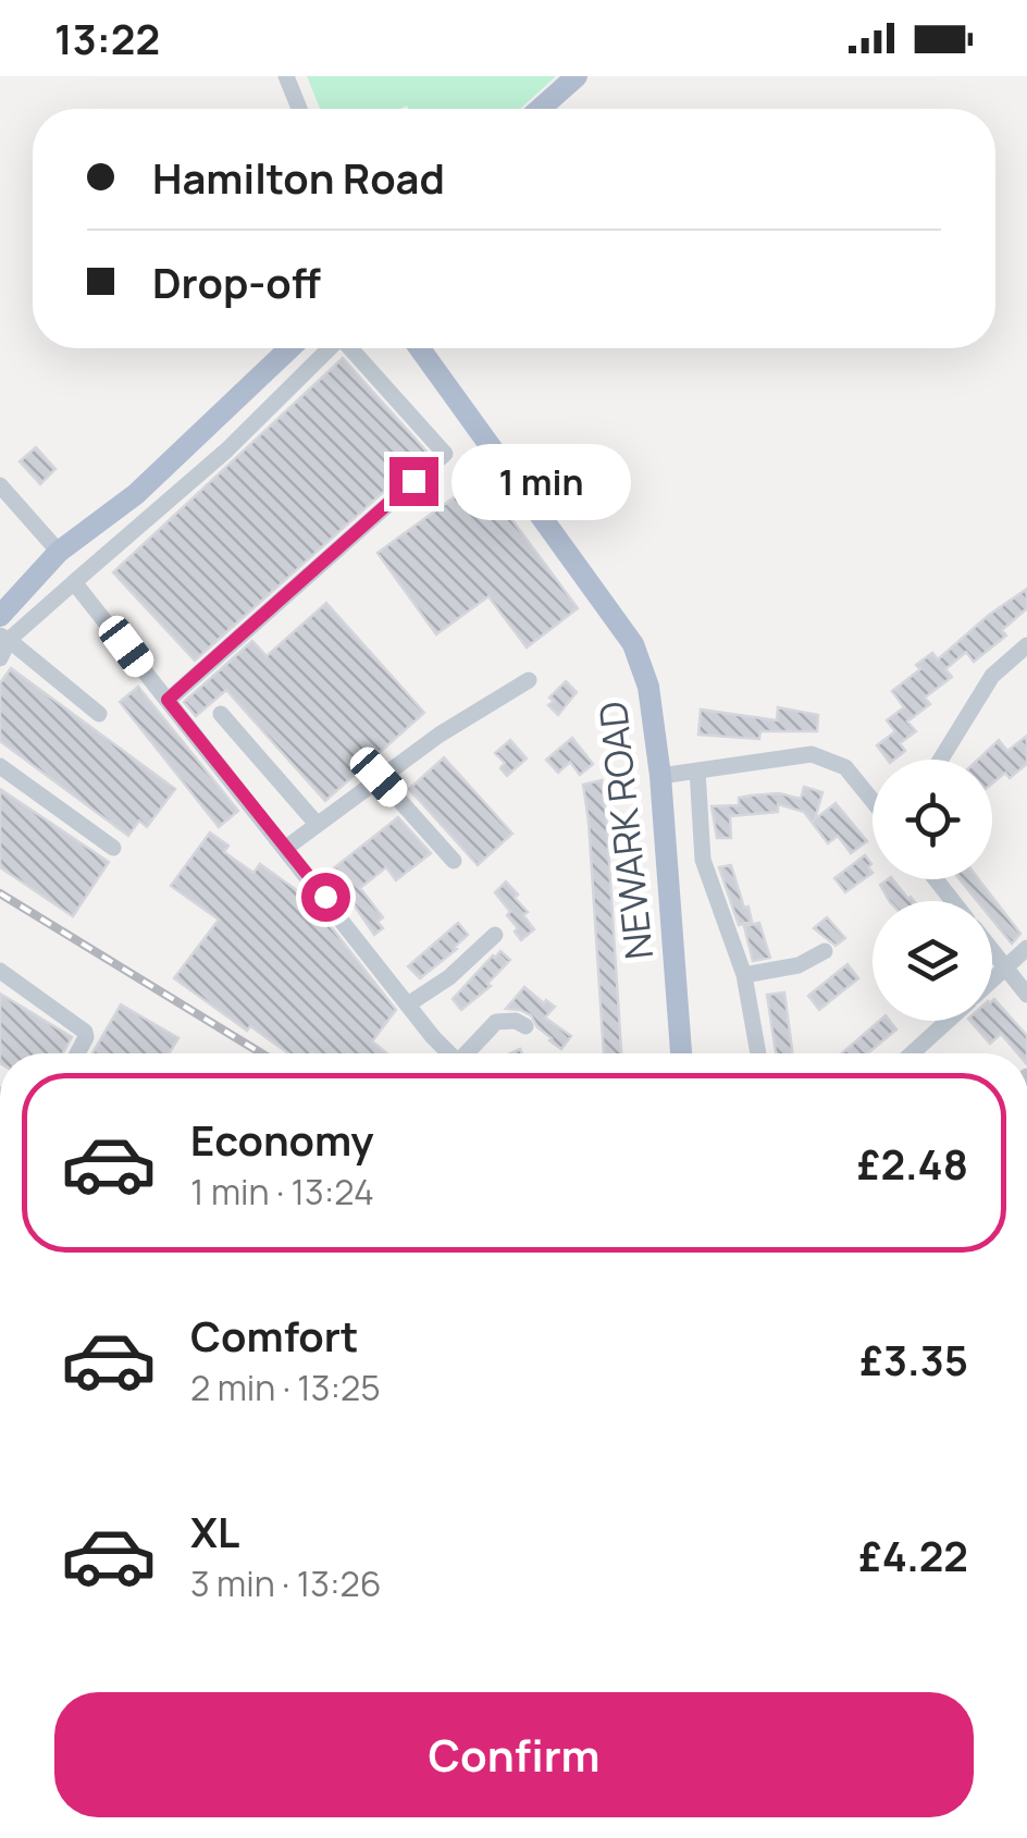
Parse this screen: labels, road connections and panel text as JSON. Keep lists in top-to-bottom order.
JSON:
{
  "streets": {
    "main road": ["NEWARK ROAD"]
  },
  "page": {
    "status": "13:22",
    "banner": ["Hamilton Road", "Drop-off"],
    "bubble": "1 min",
    "list": [
      {
        "name": "Economy",
        "note": "1 min · 13:24",
        "value": "£2.48"
      },
      {
        "name": "Comfort",
        "note": "2 min · 13:25",
        "value": "£3.35"
      },
      {
        "name": "XL",
        "note": "3 min · 13:26",
        "value": "£4.22"
      }
    ],
    "buttons": "Confirm"
  }
}
